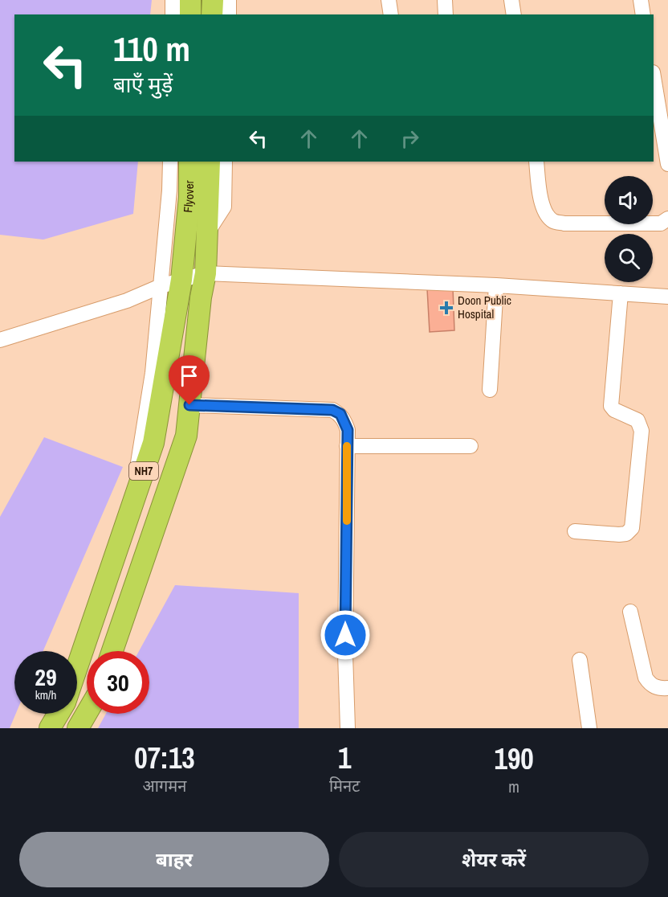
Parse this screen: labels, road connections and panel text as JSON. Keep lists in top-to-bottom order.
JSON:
{
  "streets": {
    "highway": ["Flyover", "NH7"]
  },
  "crossings": [
    ["Flyover", "NH7"]
  ],
  "places": {
    "health": ["Doon Public Hospital"]
  },
  "page": {
    "turn": ["110 m", "बाएँ मुड़ें"],
    "speed": "29 km/h",
    "limit": "30",
    "eta": [
      "07:13",
      "आगमन",
      "1",
      "मिनट",
      "190",
      "m"
    ],
    "buttons": ["बाहर", "शेयर करें"]
  }
}
